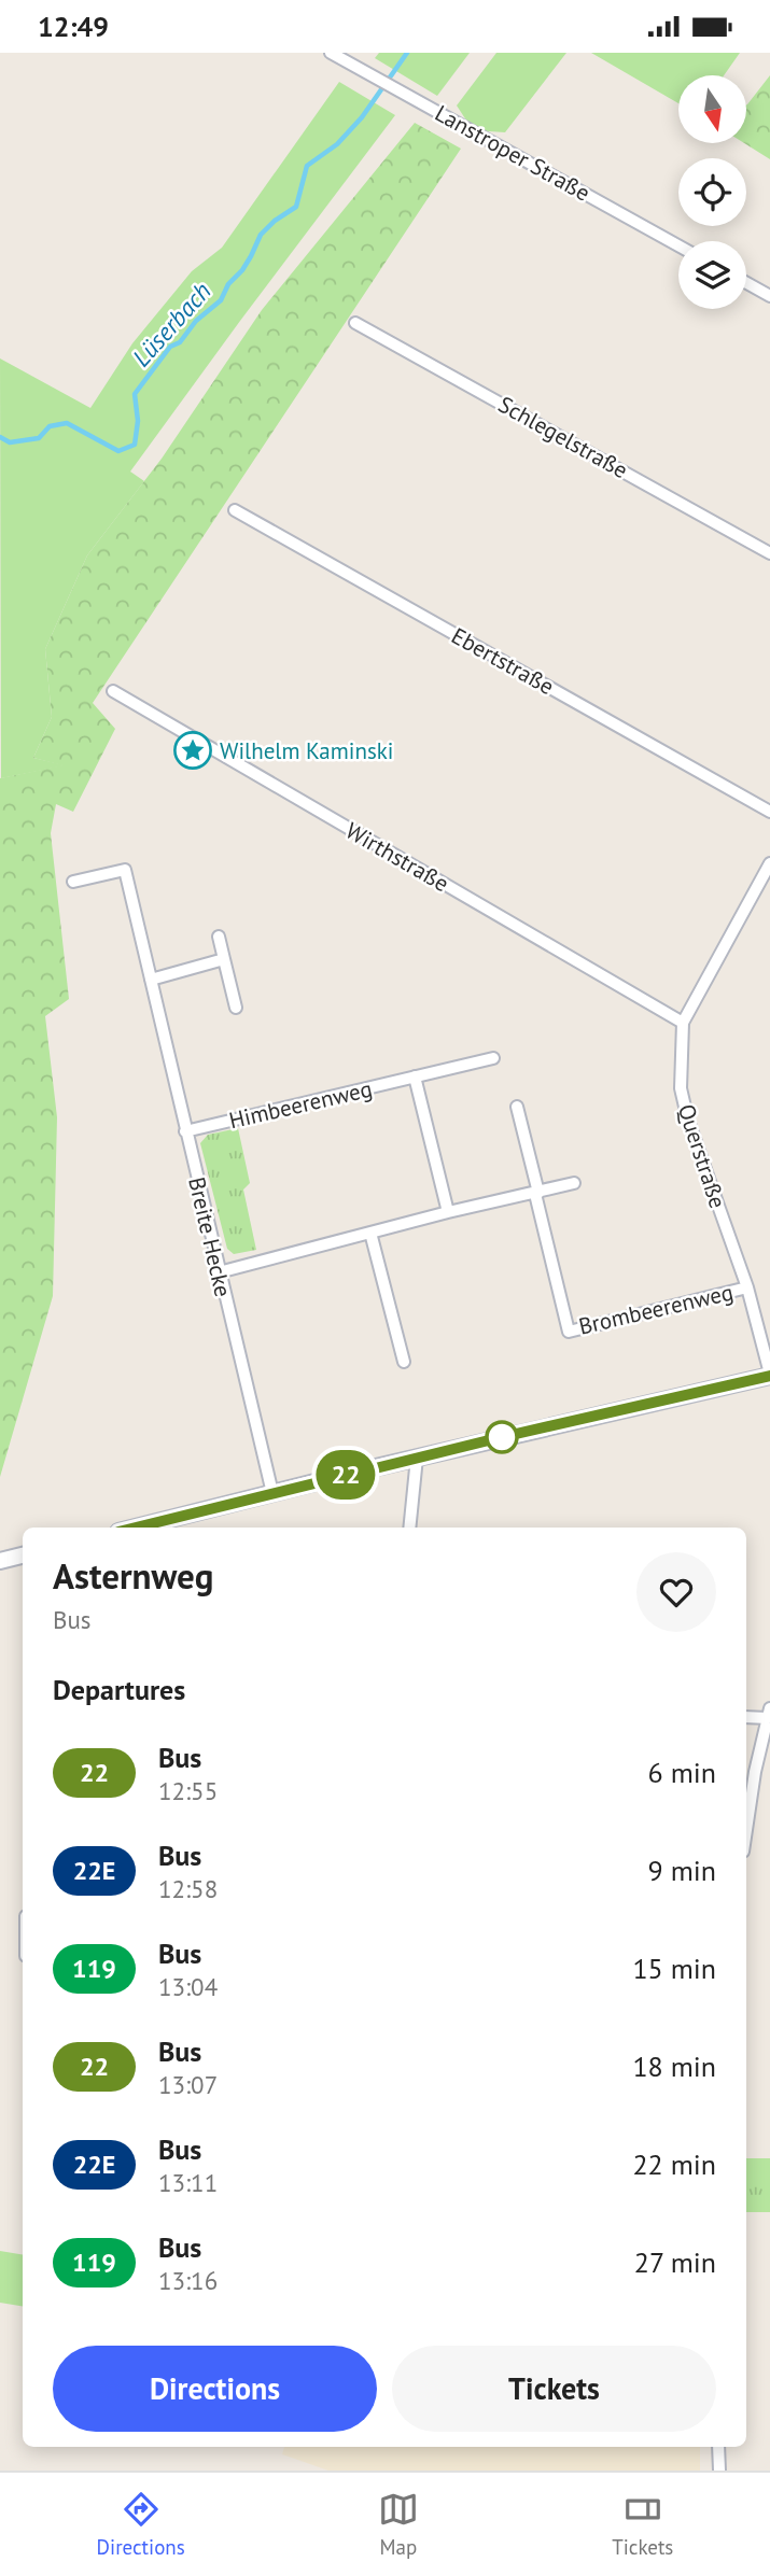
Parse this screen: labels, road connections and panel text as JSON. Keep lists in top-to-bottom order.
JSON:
{
  "streets": {
    "street": [
      "Lanstroper Straße",
      "Schlegelstraße",
      "Ebertstraße",
      "Wirthstraße",
      "Himbeerenweg",
      "Querstraße",
      "Breite Hecke",
      "Brombeerenweg"
    ]
  },
  "crossings": [
    ["Wirthstraße", "Querstraße"],
    ["Himbeerenweg", "Breite Hecke"],
    ["Querstraße", "Brombeerenweg"]
  ],
  "water": ["Lüserbach"],
  "places": {
    "place": ["Wilhelm Kaminski"]
  },
  "lines": ["bus line 22"],
  "north": "bottom",
  "page": {
    "status": "12:49",
    "on_map": "22",
    "heading": [
      ["Asternweg", "Bus"],
      "Departures"
    ],
    "list": [
      {
        "mark": "22",
        "name": "Bus",
        "note": "12:55",
        "value": "6 min"
      },
      {
        "mark": "22E",
        "name": "Bus",
        "note": "12:58",
        "value": "9 min"
      },
      {
        "mark": "119",
        "name": "Bus",
        "note": "13:04",
        "value": "15 min"
      },
      {
        "mark": "22",
        "name": "Bus",
        "note": "13:07",
        "value": "18 min"
      },
      {
        "mark": "22E",
        "name": "Bus",
        "note": "13:11",
        "value": "22 min"
      },
      {
        "mark": "119",
        "name": "Bus",
        "note": "13:16",
        "value": "27 min"
      }
    ],
    "buttons": ["Directions", "Tickets"],
    "tabs": ["Directions", "Map", "Tickets"]
  }
}
